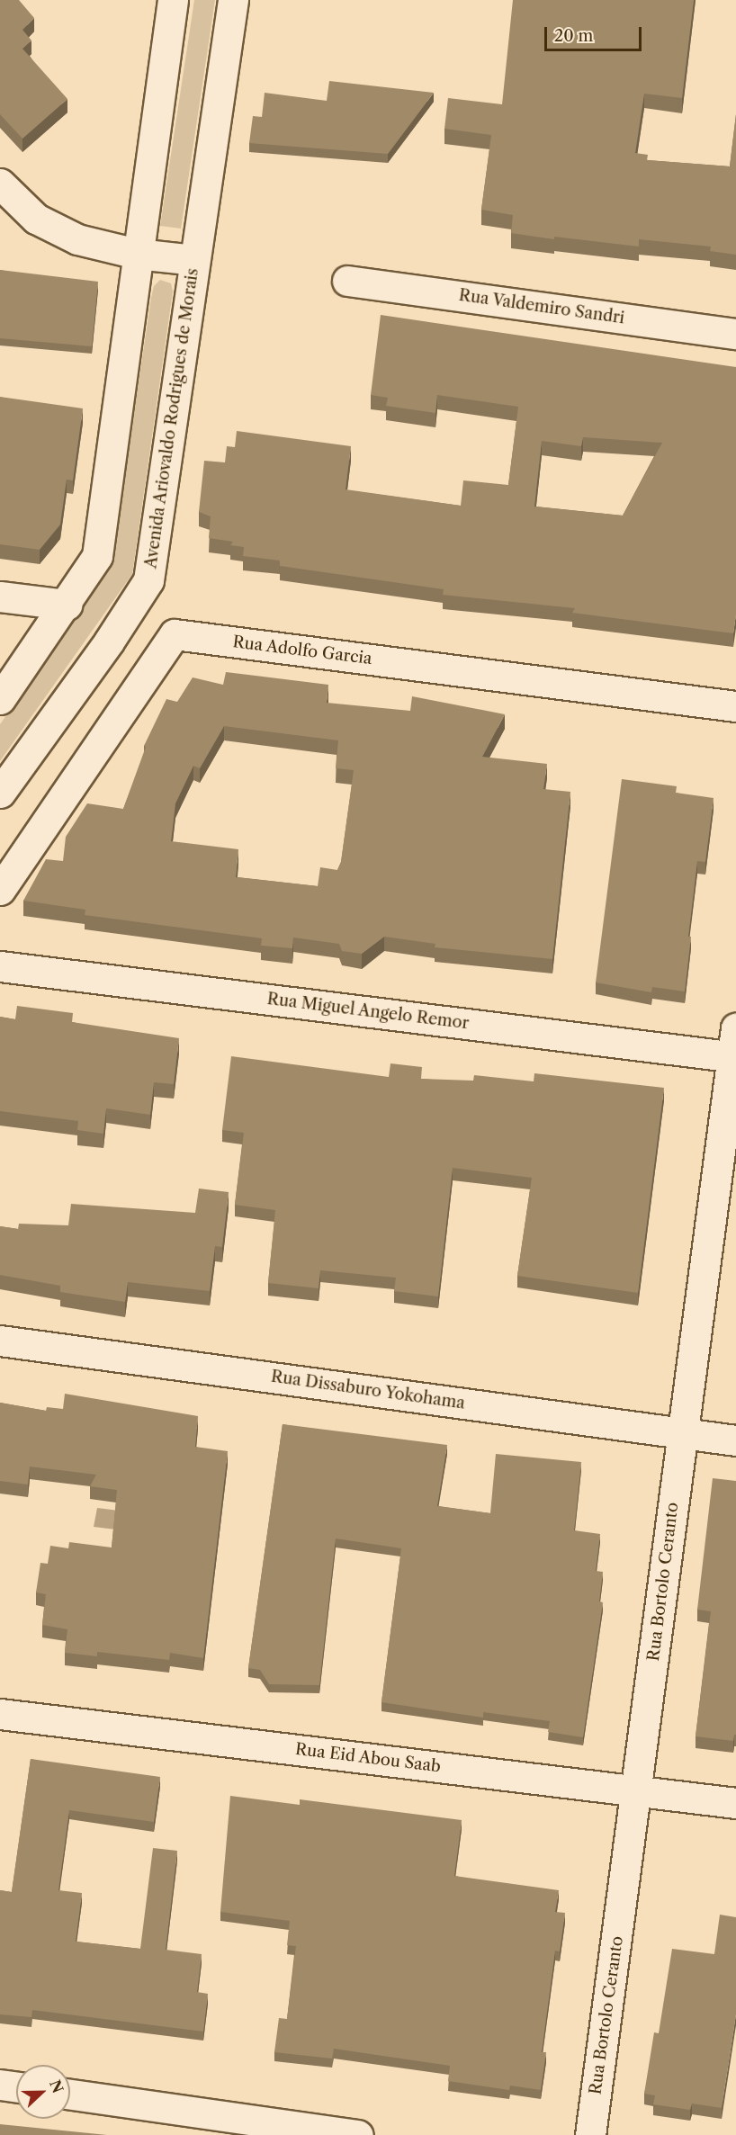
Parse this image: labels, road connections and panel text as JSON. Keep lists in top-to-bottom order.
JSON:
{
  "streets": {
    "street": [
      "Rua Valdemiro Sandri",
      "Avenida Ariovaldo Rodrigues de Morais",
      "Rua Adolfo Garcia",
      "Rua Miguel Angelo Remor",
      "Rua Dissaburo Yokohama",
      "Rua Bortolo Ceranto",
      "Rua Eid Abou Saab"
    ]
  },
  "crossings": [
    ["Rua Miguel Angelo Remor", "Rua Bortolo Ceranto"],
    ["Rua Dissaburo Yokohama", "Rua Bortolo Ceranto"],
    ["Rua Bortolo Ceranto", "Rua Eid Abou Saab"]
  ],
  "scale_bar": "20 m",
  "north": "right"
}
